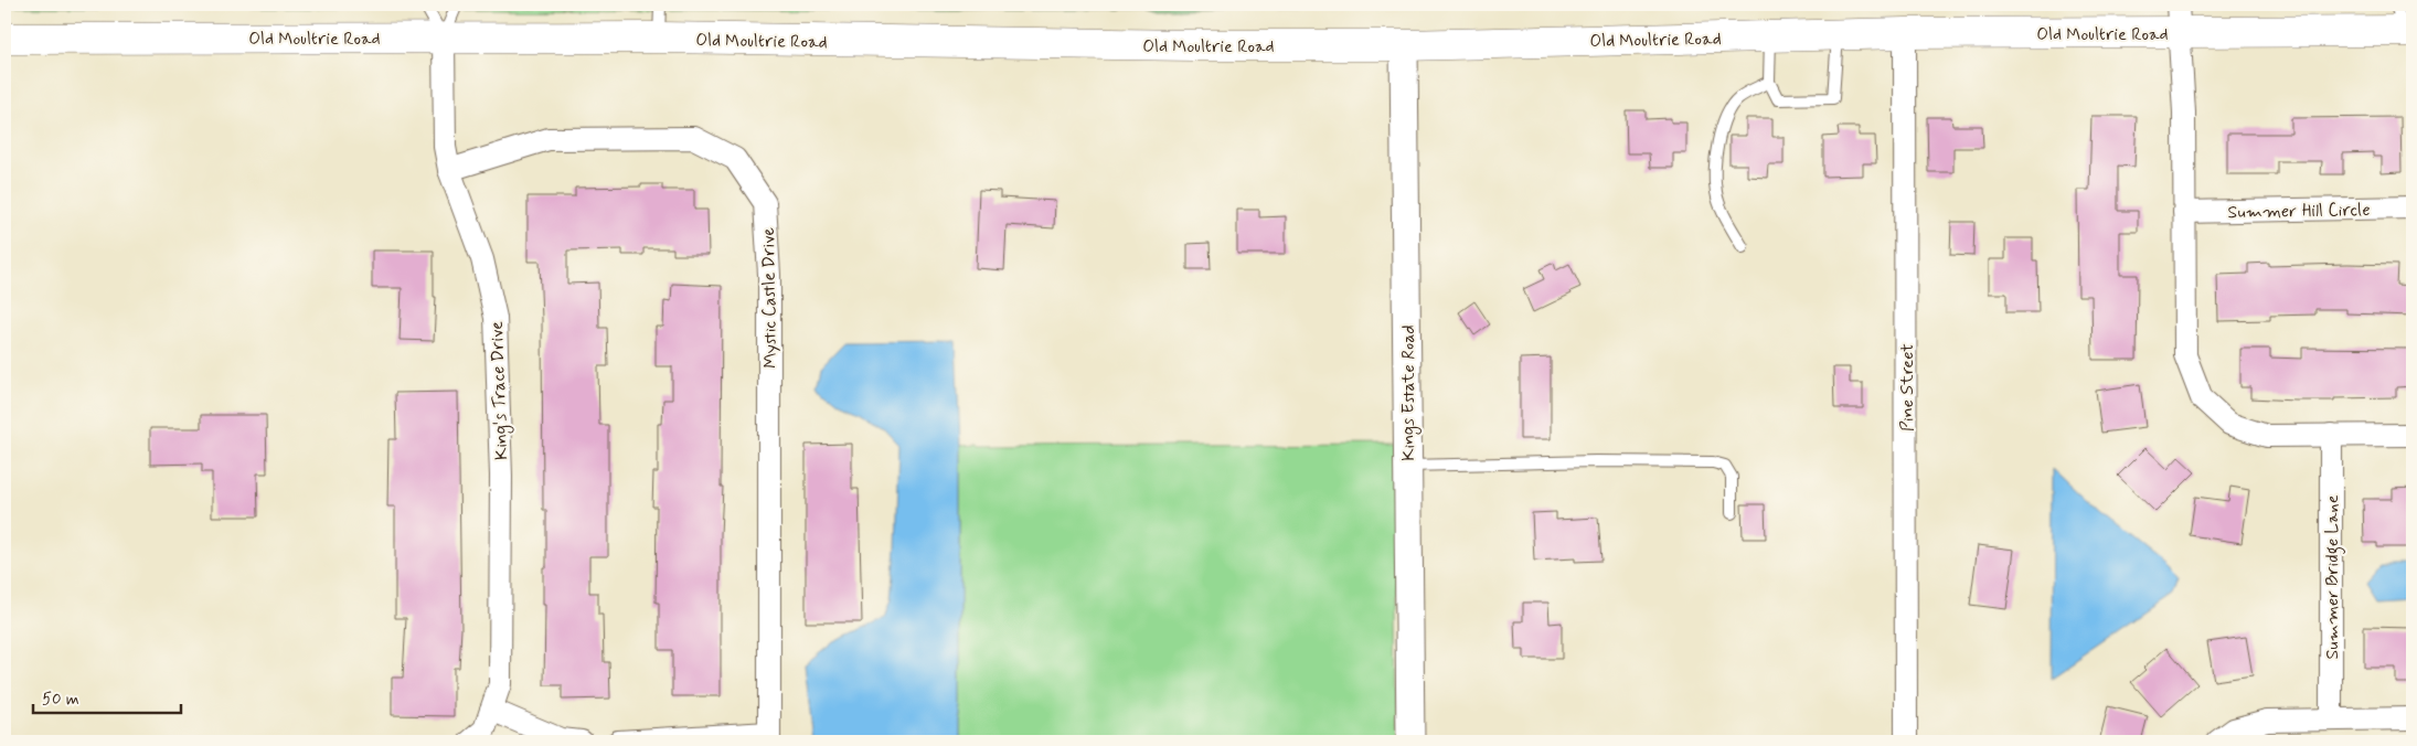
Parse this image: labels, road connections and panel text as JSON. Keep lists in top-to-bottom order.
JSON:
{
  "streets": {
    "main road": ["Old Moultrie Road"],
    "street": [
      "Summer Hill Circle",
      "Mystic Castle Drive",
      "Pine Street",
      "King's Trace Drive",
      "Kings Estate Road",
      "Summer Bridge Lane"
    ]
  },
  "crossings": [
    ["Old Moultrie Road", "Pine Street"],
    ["Old Moultrie Road", "King's Trace Drive"],
    ["Old Moultrie Road", "Kings Estate Road"],
    ["Mystic Castle Drive", "King's Trace Drive"]
  ],
  "scale_bar": "50 m"
}
